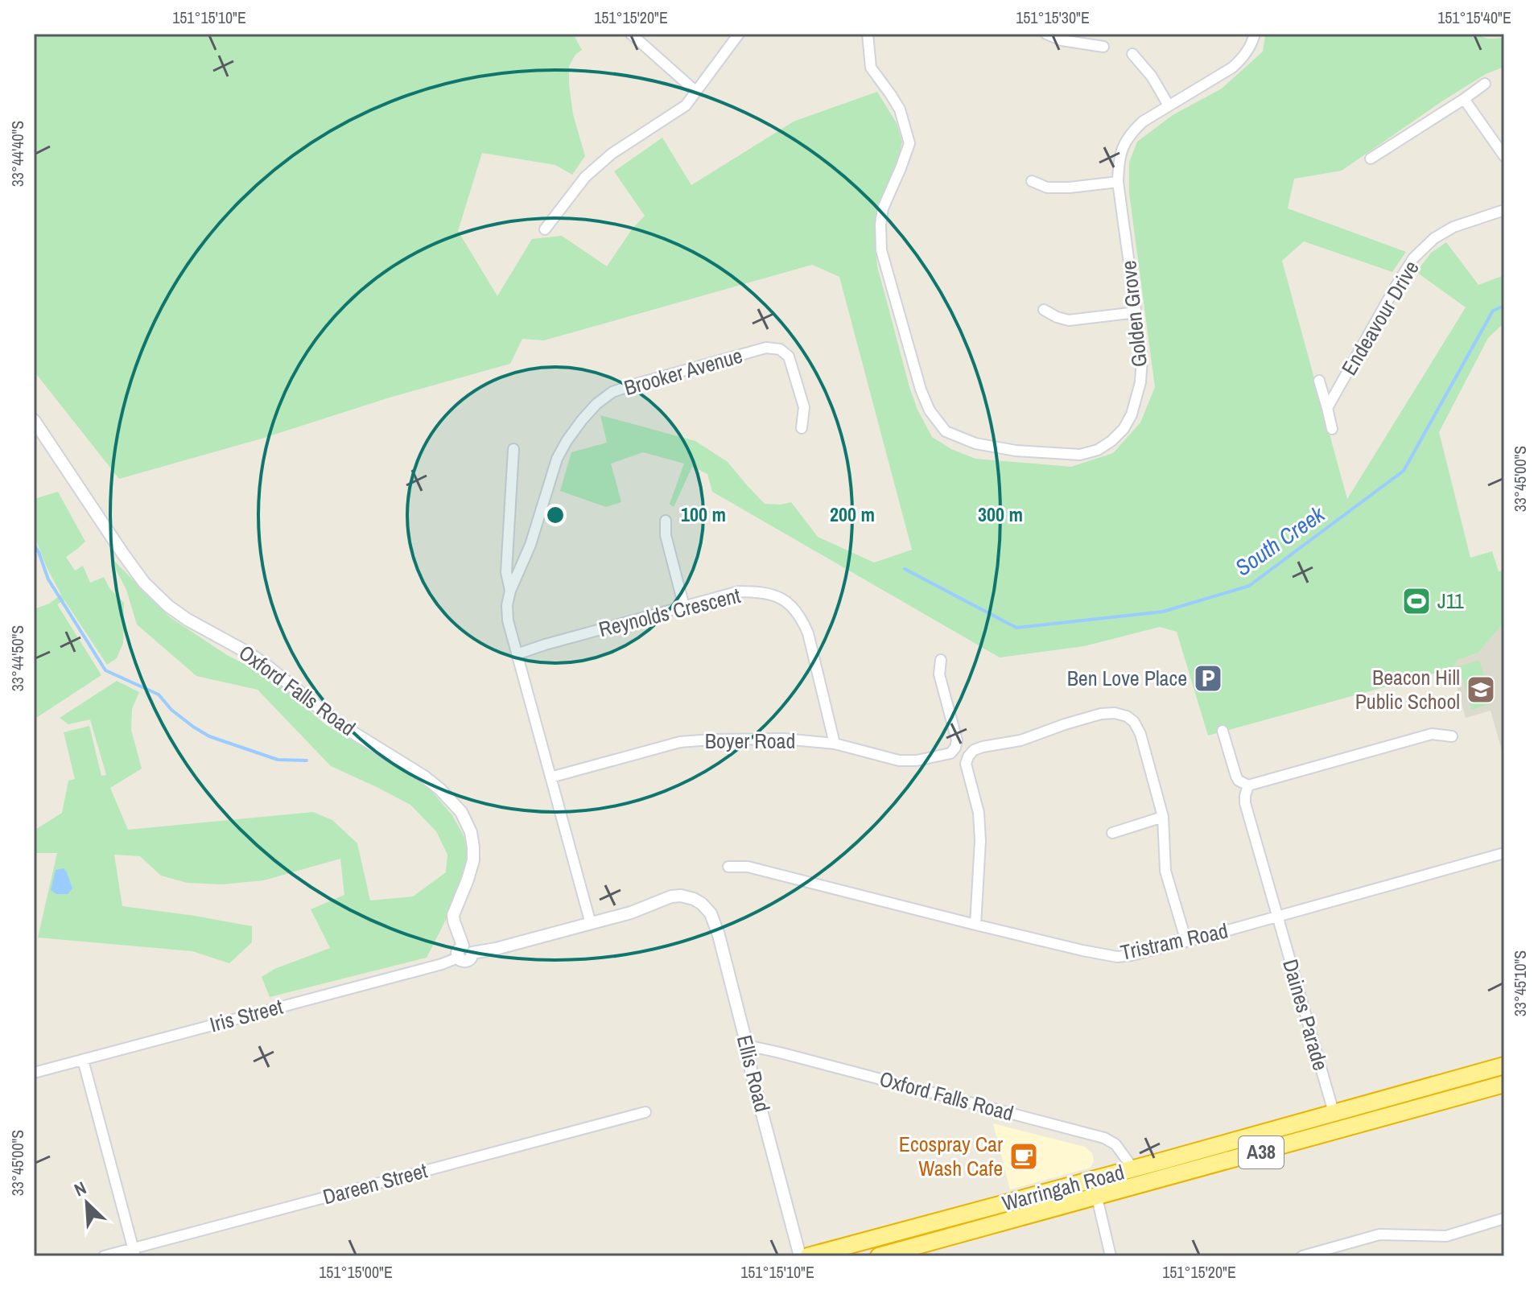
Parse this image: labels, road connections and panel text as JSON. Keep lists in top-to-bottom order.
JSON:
{
  "streets": {
    "highway": ["A38", "Warringah Road"],
    "street": [
      "Golden Grove",
      "Endeavour Drive",
      "Brooker Avenue",
      "Reynolds Crescent",
      "Oxford Falls Road",
      "Boyer Road",
      "Tristram Road",
      "Daines Parade",
      "Iris Street",
      "Ellis Road",
      "Dareen Street"
    ]
  },
  "crossings": [
    ["Brooker Avenue", "Reynolds Crescent"],
    ["Brooker Avenue", "Boyer Road"],
    ["Brooker Avenue", "Ellis Road"],
    ["Reynolds Crescent", "Boyer Road"],
    ["Oxford Falls Road", "Iris Street"],
    ["Oxford Falls Road", "Ellis Road"],
    ["Oxford Falls Road", "Warringah Road"],
    ["Tristram Road", "Daines Parade"],
    ["Daines Parade", "Warringah Road"]
  ],
  "water": ["South Creek"],
  "places": {
    "sports": ["J11"],
    "parking": ["Ben Love Place"],
    "school or university": ["Beacon Hill Public School"],
    "cafe": ["Ecospray Car Wash Cafe"]
  },
  "north": "top left",
  "coordinates": [
    "151°15'10\"E",
    "151°15'20\"E",
    "151°15'30\"E",
    "151°15'40\"E",
    "33°44'40\"S",
    "33°45'00\"S",
    "33°44'50\"S",
    "33°45'10\"S",
    "151°15'00\"E"
  ],
  "rings": ["100 m", "200 m", "300 m"]
}
